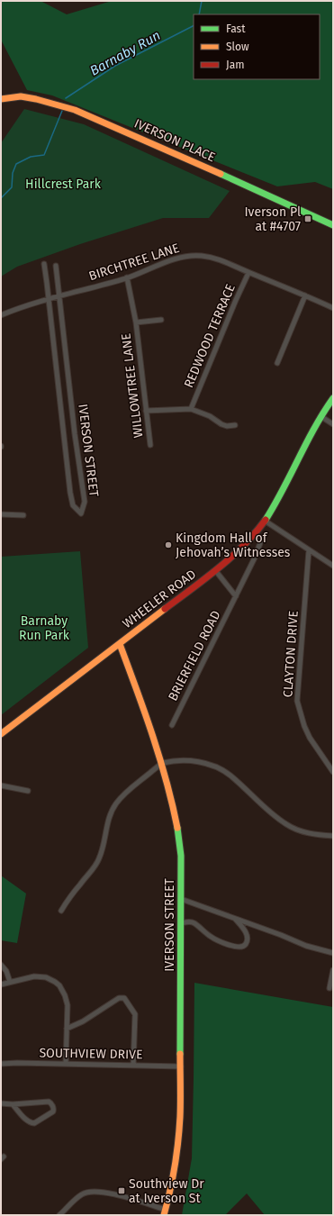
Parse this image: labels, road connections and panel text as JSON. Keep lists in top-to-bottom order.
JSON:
{
  "streets": {
    "main road": ["IVERSON PLACE", "IVERSON STREET", "WHEELER ROAD"],
    "street": [
      "BIRCHTREE LANE",
      "REDWOOD TERRACE",
      "WILLOWTREE LANE",
      "CLAYTON DRIVE",
      "BRIERFIELD ROAD",
      "SOUTHVIEW DRIVE"
    ]
  },
  "crossings": [
    ["BIRCHTREE LANE", "REDWOOD TERRACE"],
    ["BIRCHTREE LANE", "WILLOWTREE LANE"],
    ["BIRCHTREE LANE", "IVERSON STREET"],
    ["IVERSON STREET", "WHEELER ROAD"],
    ["IVERSON STREET", "SOUTHVIEW DRIVE"]
  ],
  "water": ["Barnaby Run"],
  "parks": ["Hillcrest Park", "Barnaby Run Park"],
  "places": {
    "transit": ["Iverson Pl at #4707", "Southview Dr at Iverson St"],
    "other": ["Kingdom Hall of Jehovah’s Witnesses"]
  },
  "legend": ["Fast", "Slow", "Jam"]
}
